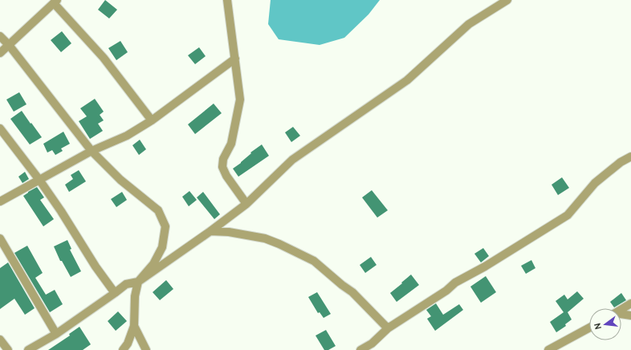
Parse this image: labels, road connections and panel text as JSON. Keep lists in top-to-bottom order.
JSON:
{
  "north": "left"
}
